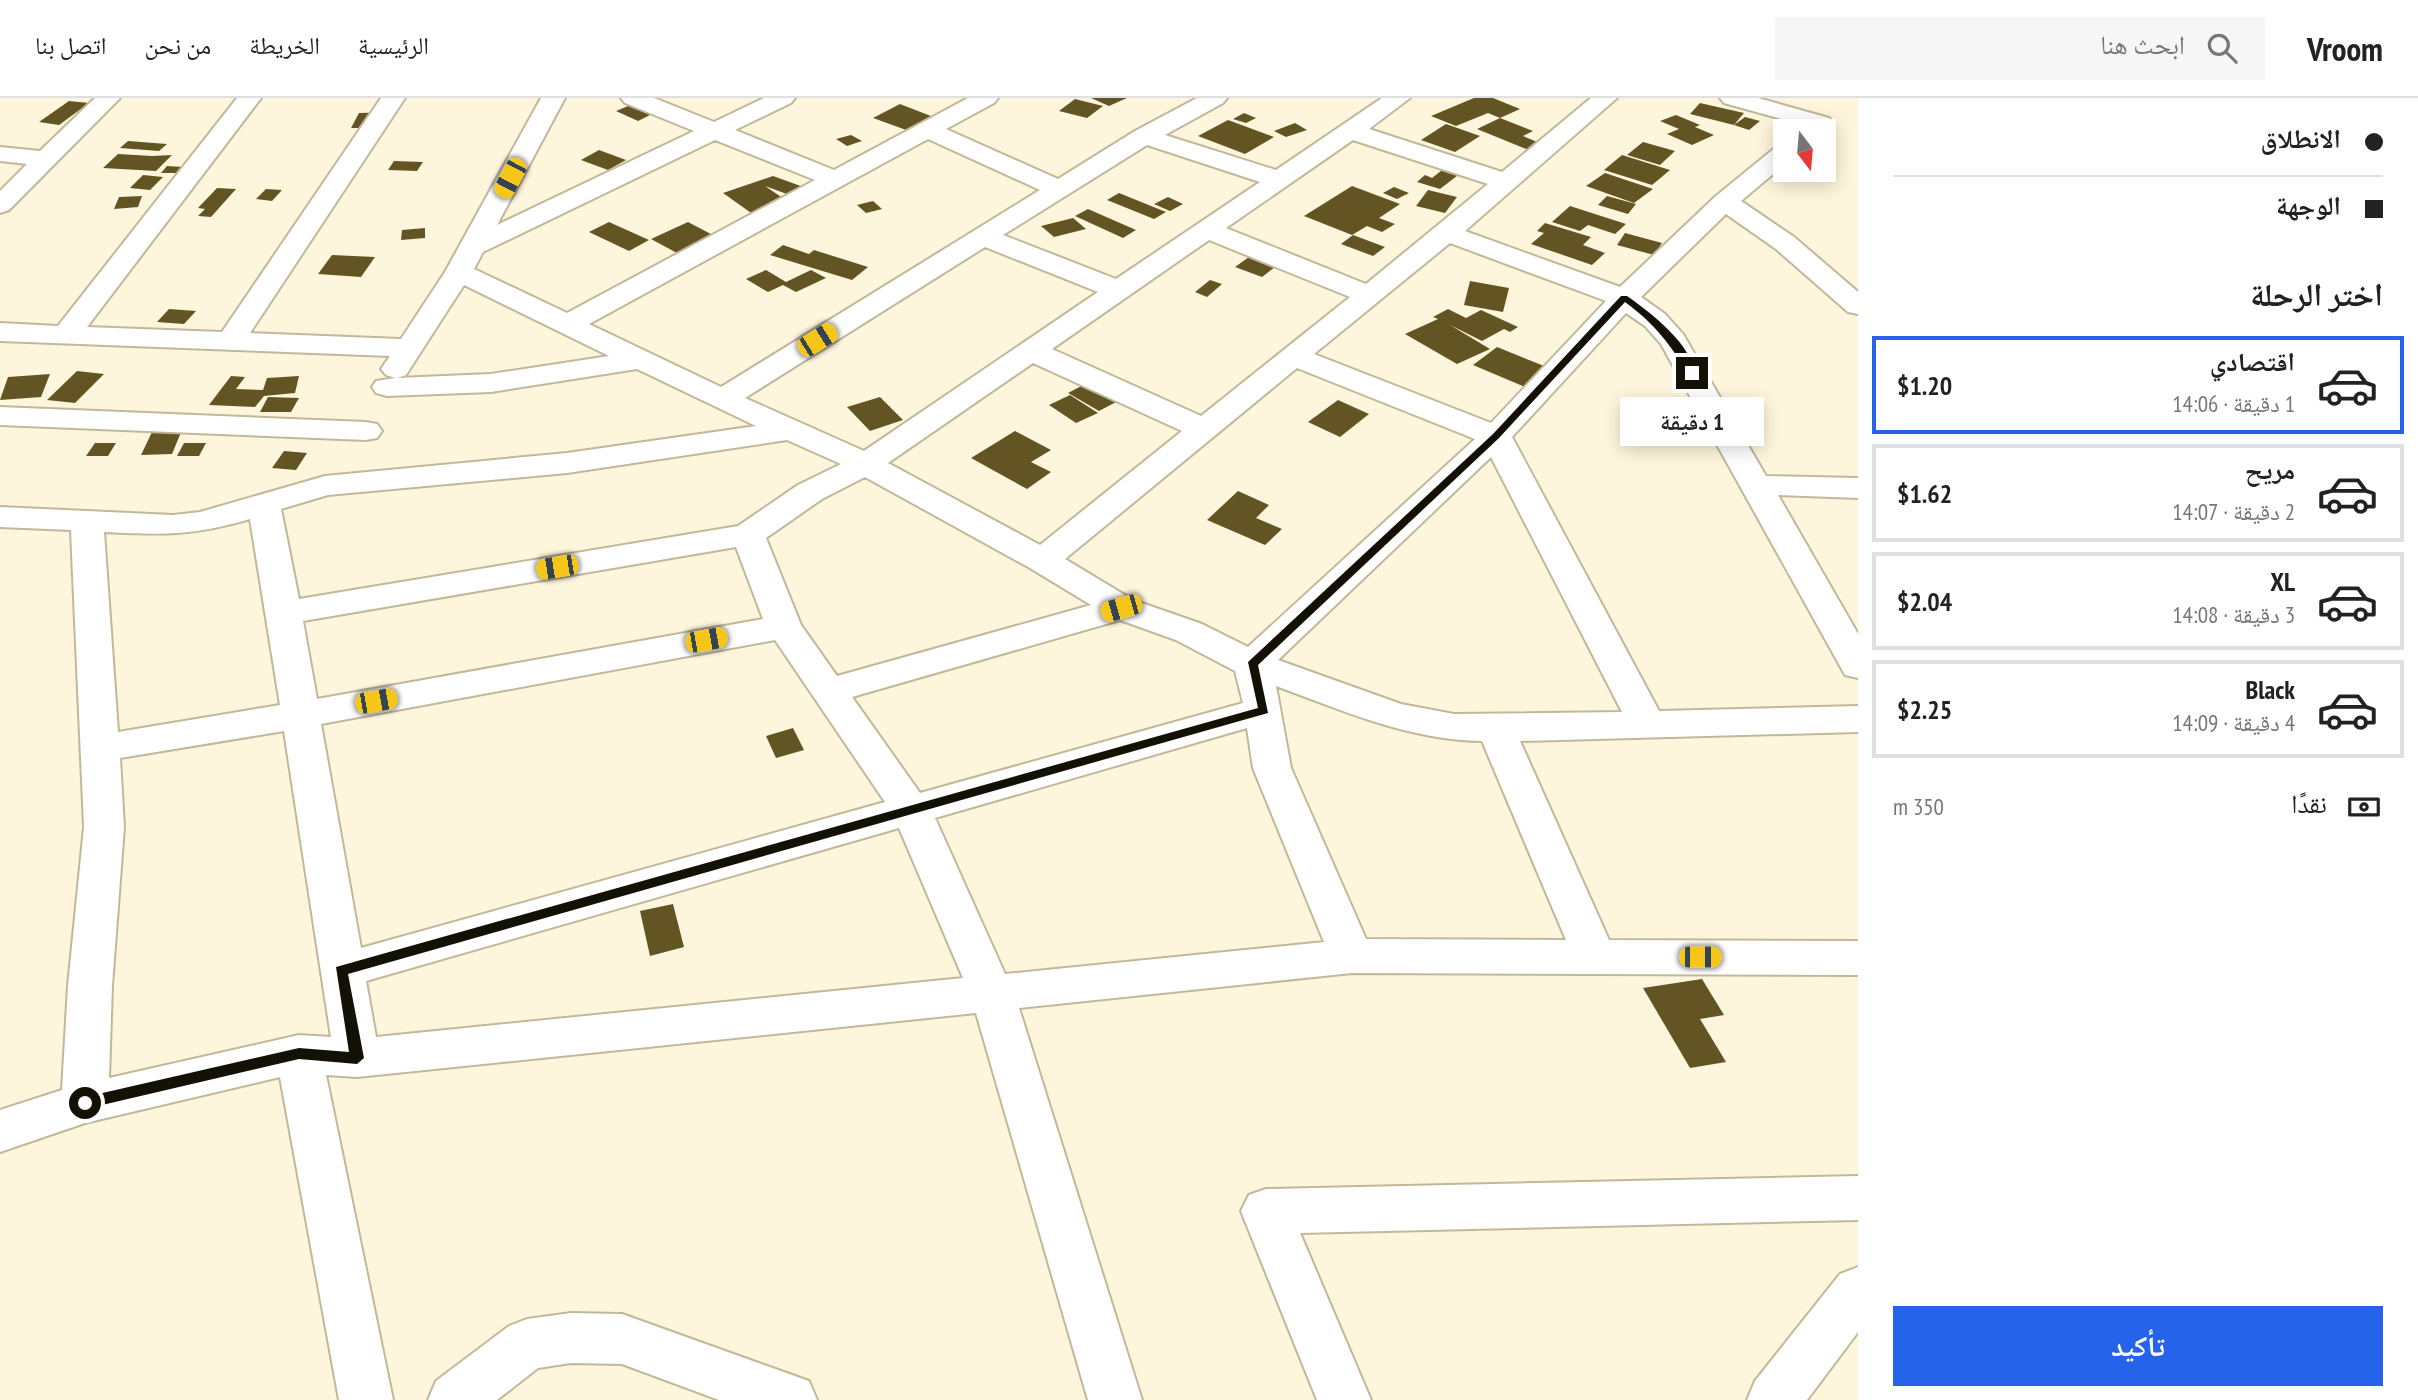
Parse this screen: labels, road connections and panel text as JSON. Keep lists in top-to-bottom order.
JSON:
{
  "north": "bottom",
  "page": {
    "header": "Vroom",
    "search": "ابحث هنا",
    "nav": [
      "الرئيسية",
      "الخريطة",
      "من نحن",
      "اتصل بنا"
    ],
    "banner": ["الانطلاق", "الوجهة"],
    "heading": "اختر الرحلة",
    "list": [
      {
        "name": "اقتصادي",
        "note": "1 دقيقة · 14:06",
        "value": "$1.20"
      },
      {
        "name": "مريح",
        "note": "2 دقيقة · 14:07",
        "value": "$1.62"
      },
      {
        "name": "XL",
        "note": "3 دقيقة · 14:08",
        "value": "$2.04"
      },
      {
        "name": "Black",
        "note": "4 دقيقة · 14:09",
        "value": "$2.25"
      }
    ],
    "bubble": "1 دقيقة",
    "pay": ["نقدًا", "350 m"],
    "buttons": "تأكيد"
  }
}
